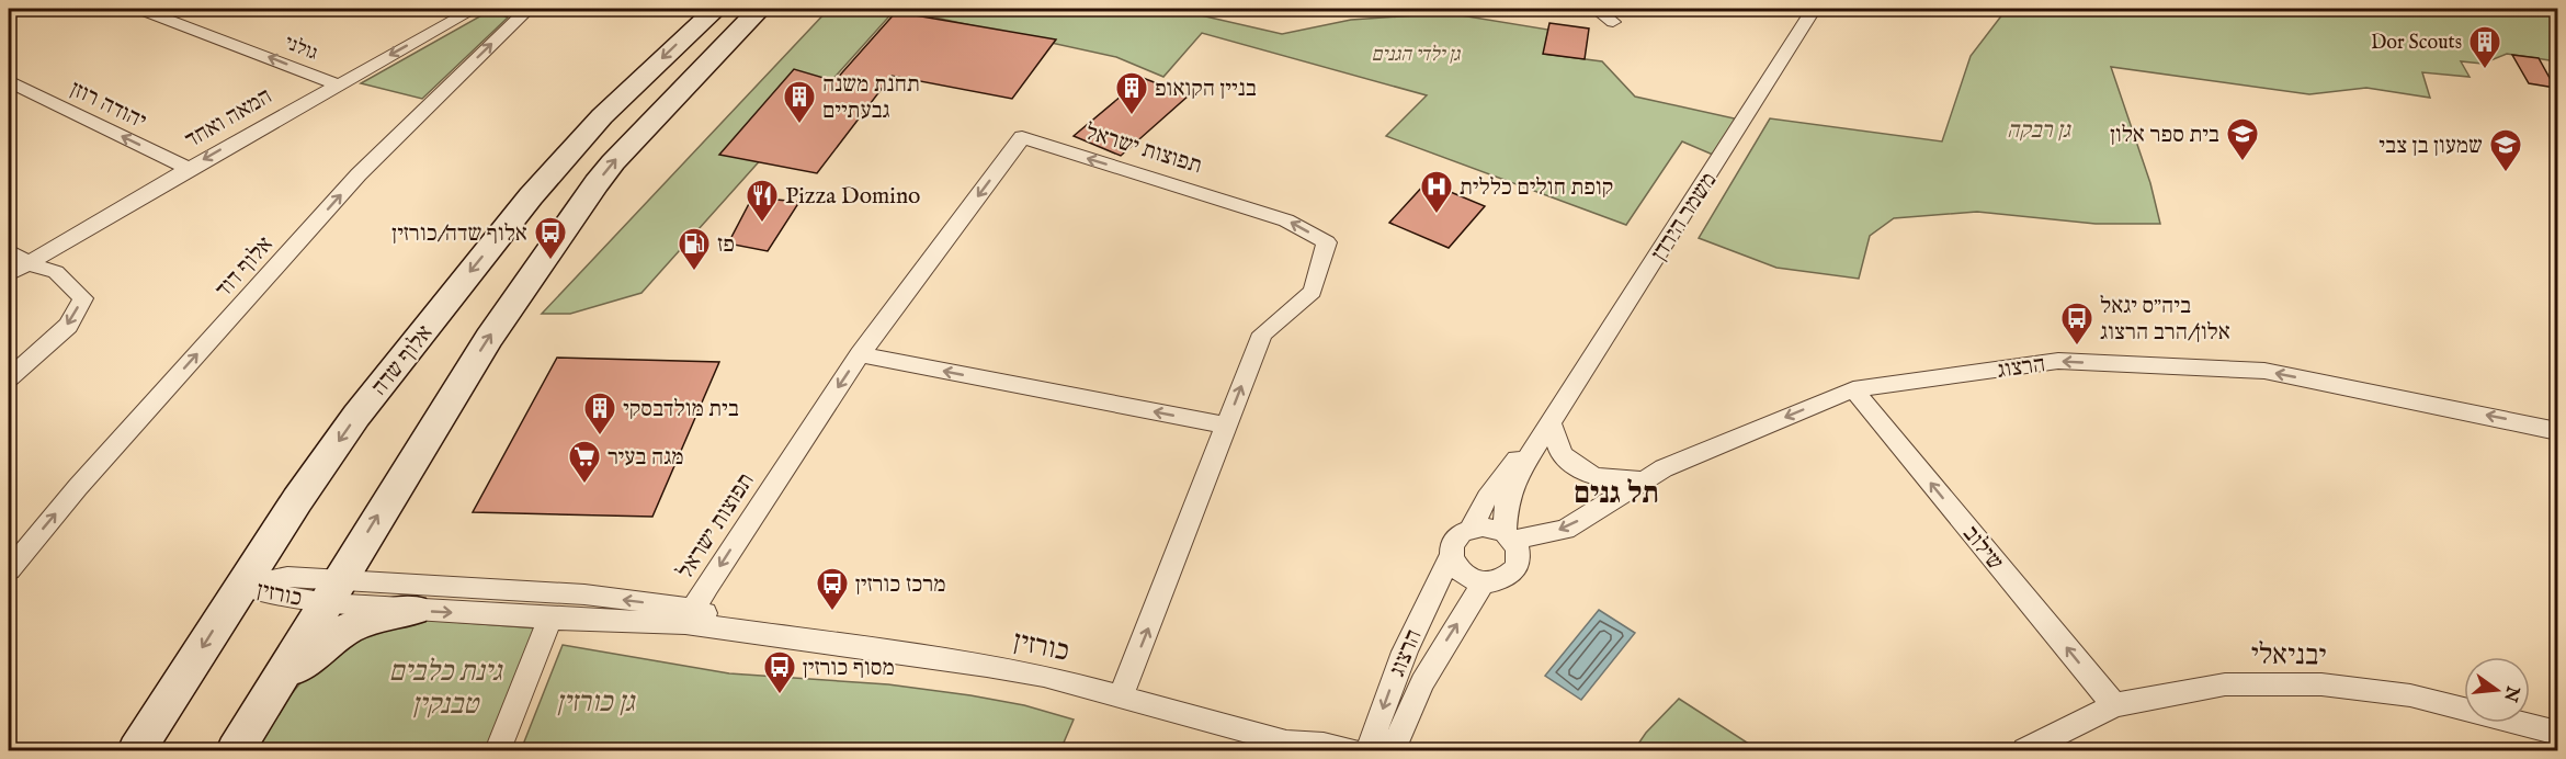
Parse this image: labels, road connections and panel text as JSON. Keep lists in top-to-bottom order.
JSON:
{
  "streets": {
    "main road": ["אלוף שדה"],
    "street": [
      "גולני",
      "יהודה רוזן",
      "המאה ואחד",
      "תפוצות ישראל",
      "משמר הירדן",
      "אלוף דוד",
      "הרצוג",
      "שילוב",
      "כורזין",
      "יבניאלי"
    ]
  },
  "crossings": [
    ["גולני", "המאה ואחד"],
    ["יהודה רוזן", "המאה ואחד"],
    ["תפוצות ישראל", "כורזין"],
    ["משמר הירדן", "הרצוג"],
    ["אלוף שדה", "כורזין"],
    ["הרצוג", "שילוב"],
    ["שילוב", "יבניאלי"]
  ],
  "one_way": [
    "גולני",
    "יהודה רוזן",
    "המאה ואחד",
    "אלוף דוד",
    "שילוב"
  ],
  "districts": ["תל גנים"],
  "parks": [
    "גן ילדי הגנים",
    "גן רבקה",
    "גינת כלבים טבנקין",
    "גן כורזין"
  ],
  "places": {
    "building": [
      "Dor Scouts",
      "בניין הקואופ",
      "תחנת משנה גבעתיים",
      "בית מולדבסקי"
    ],
    "school or university": ["בית ספר אלון", "שמעון בן צבי"],
    "hospital": ["קופת חולים כללית"],
    "restaurant": ["Pizza Domino"],
    "bus stop": [
      "אלוף שדה/כורזין",
      "ביה״ס יגאל אלון/הרב הרצוג",
      "מרכז כורזין",
      "מסוף כורזין"
    ],
    "fuel station": ["פז"],
    "supermarket": ["מגה בעיר"]
  },
  "north": "right"
}
